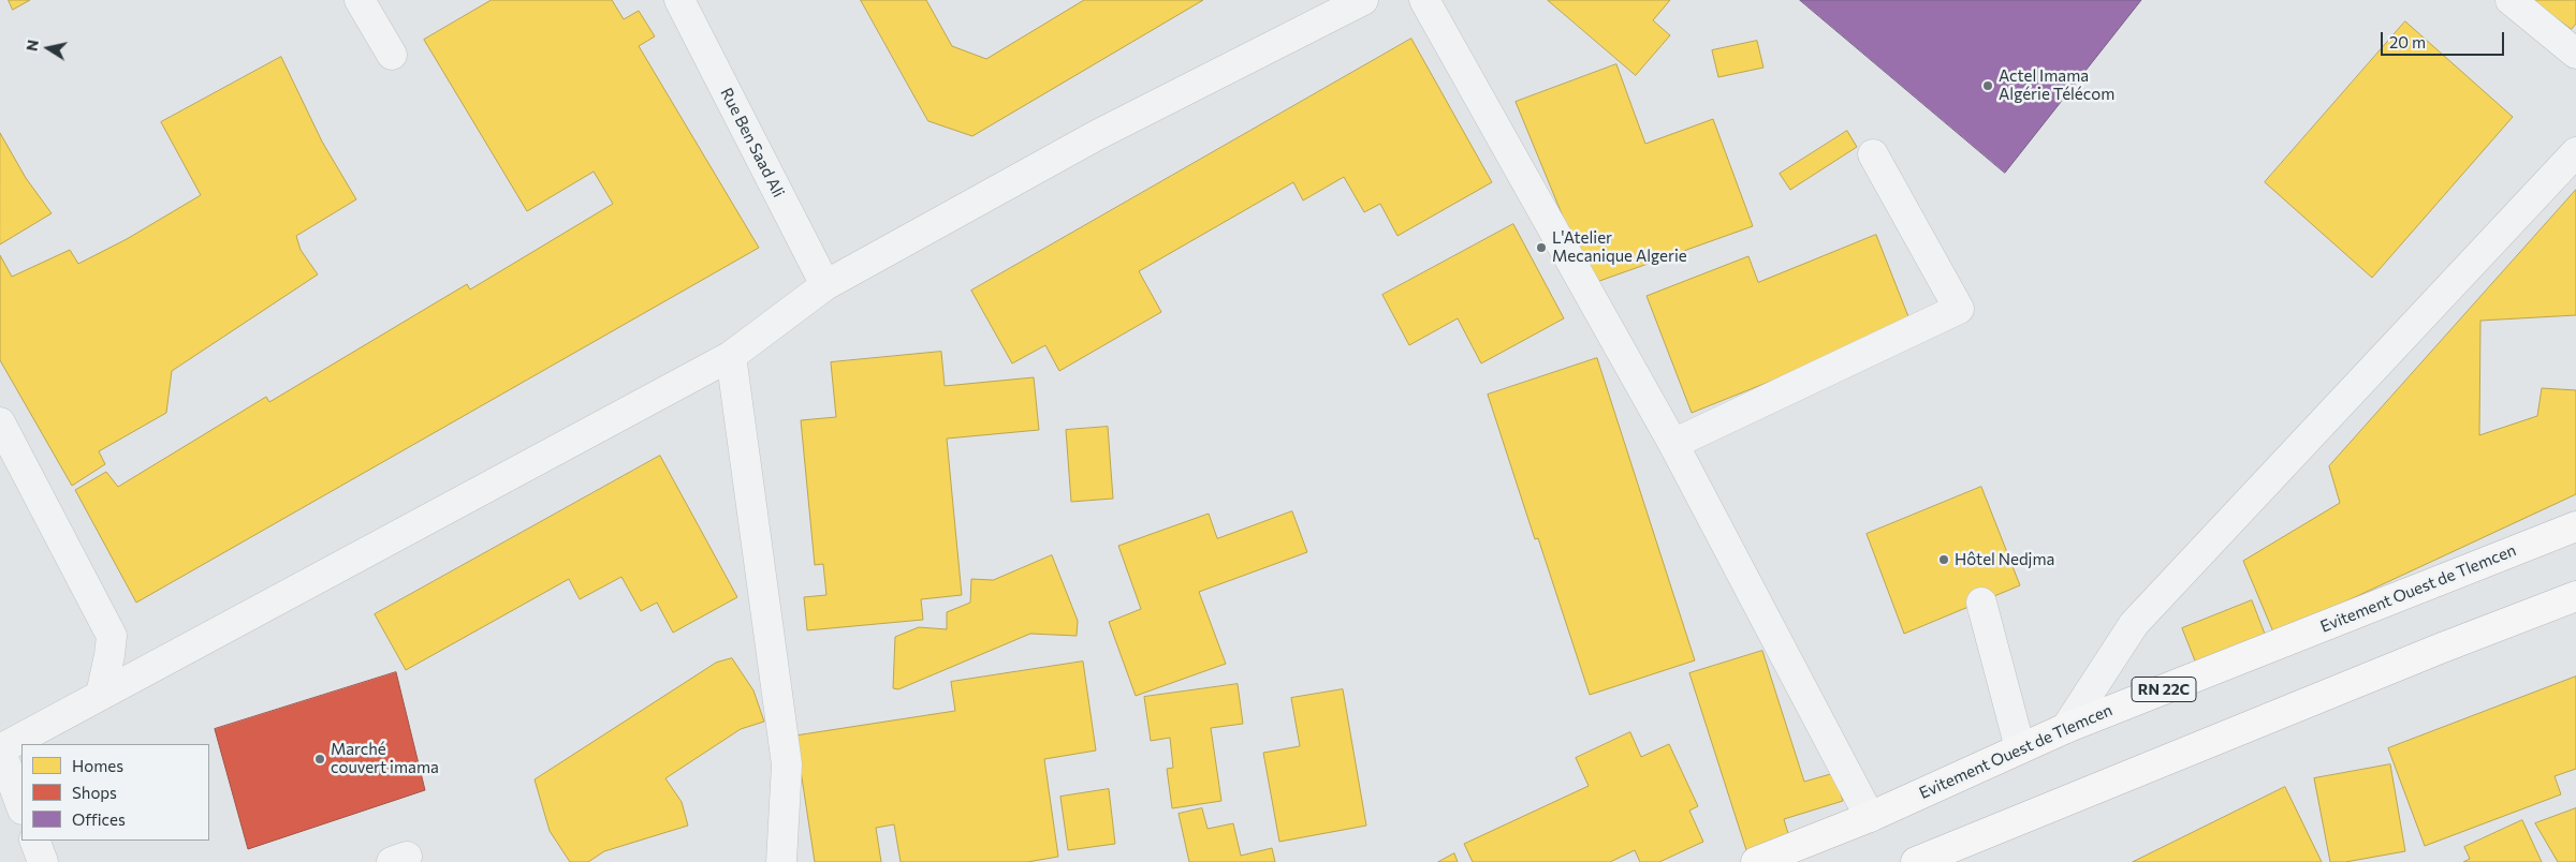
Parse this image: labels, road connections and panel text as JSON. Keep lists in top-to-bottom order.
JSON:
{
  "streets": {
    "highway": ["Evitement Ouest de Tlemcen", "RN 22C"],
    "street": ["Rue Ben Saad Ali"]
  },
  "places": [
    "Actel Imama Algérie Télécom",
    "L'Atelier Mecanique Algerie",
    "Hôtel Nedjma",
    "Marché couvert imama"
  ],
  "legend": ["Homes", "Shops", "Offices"],
  "scale_bar": "20 m",
  "north": "left"
}
